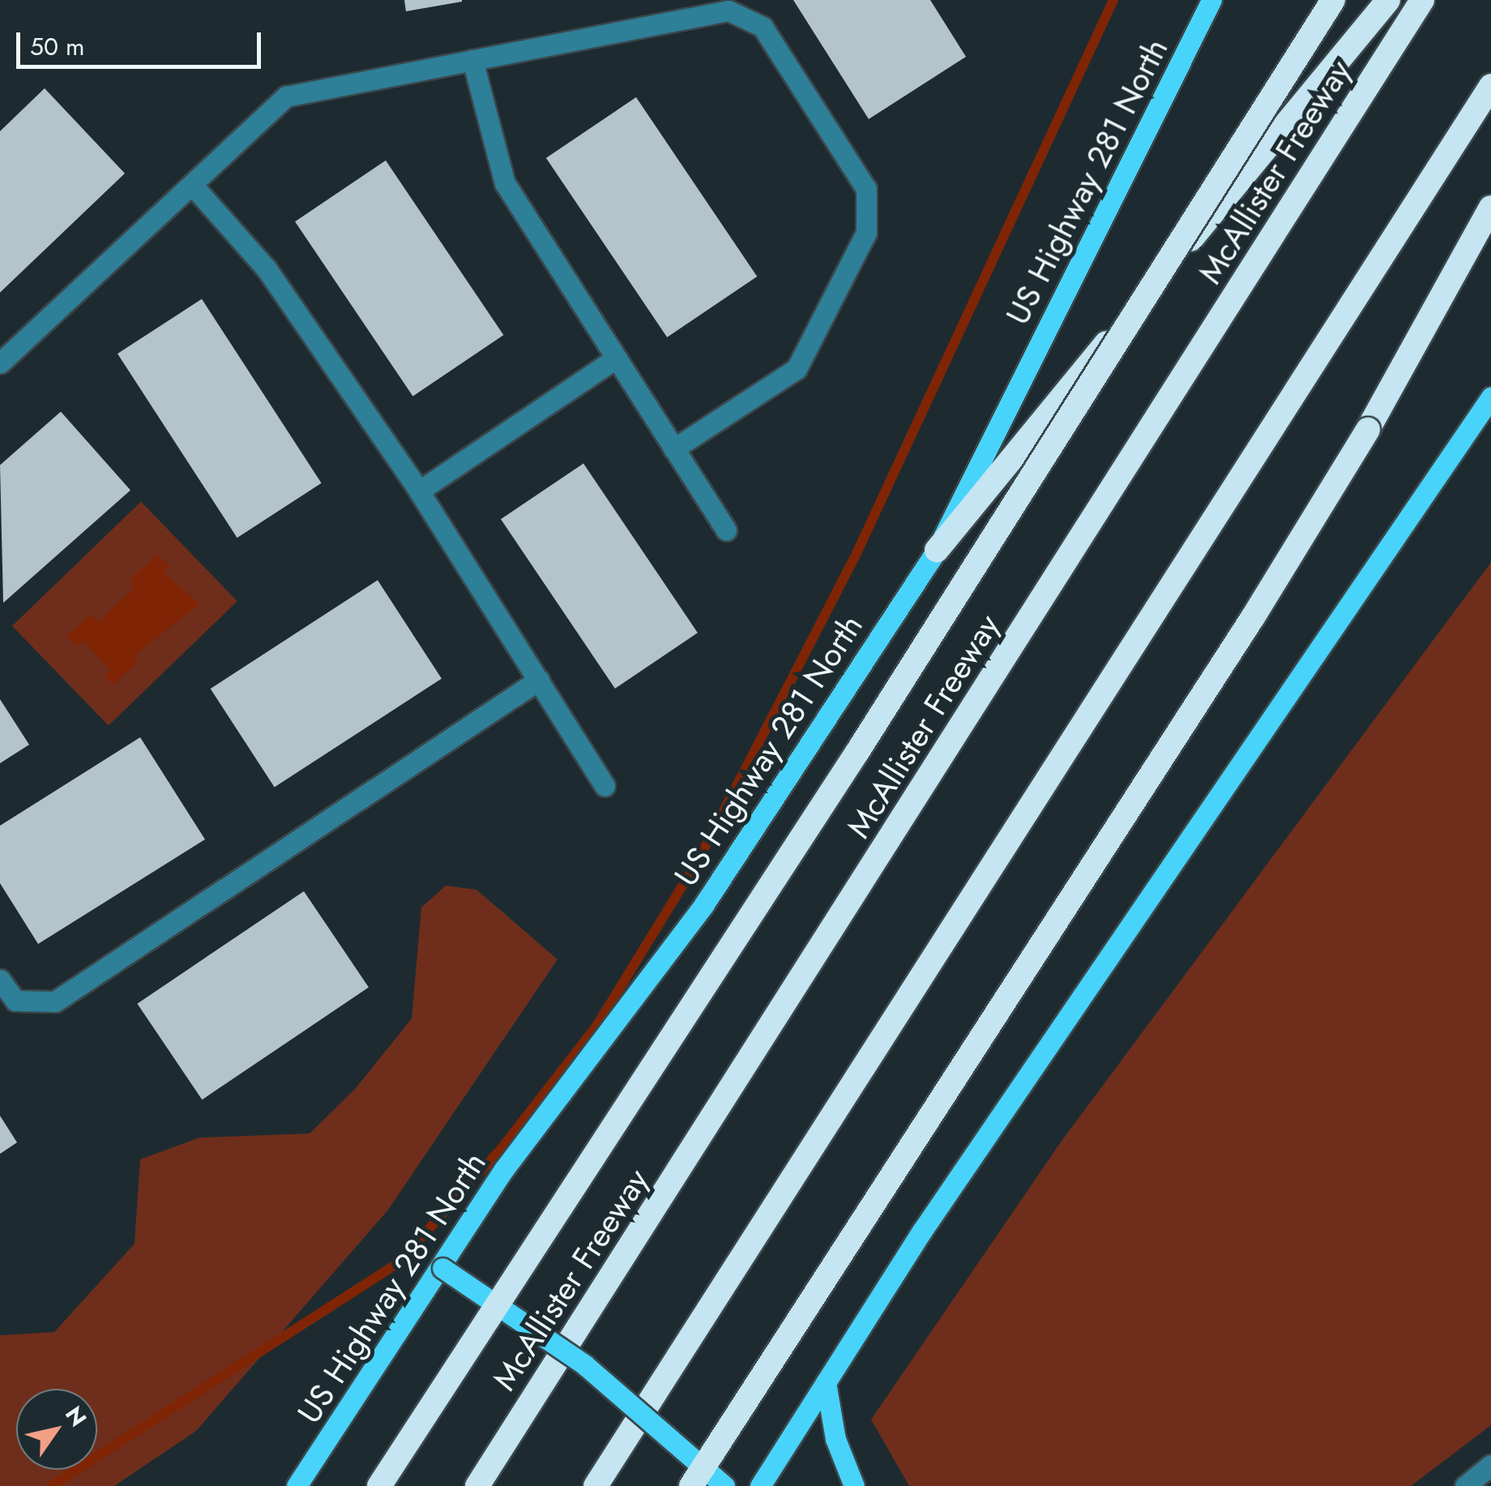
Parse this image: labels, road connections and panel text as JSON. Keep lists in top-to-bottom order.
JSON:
{
  "streets": {
    "highway": ["McAllister Freeway"],
    "main road": ["US Highway 281 North"]
  },
  "scale_bar": "50 m",
  "north": "top right"
}
